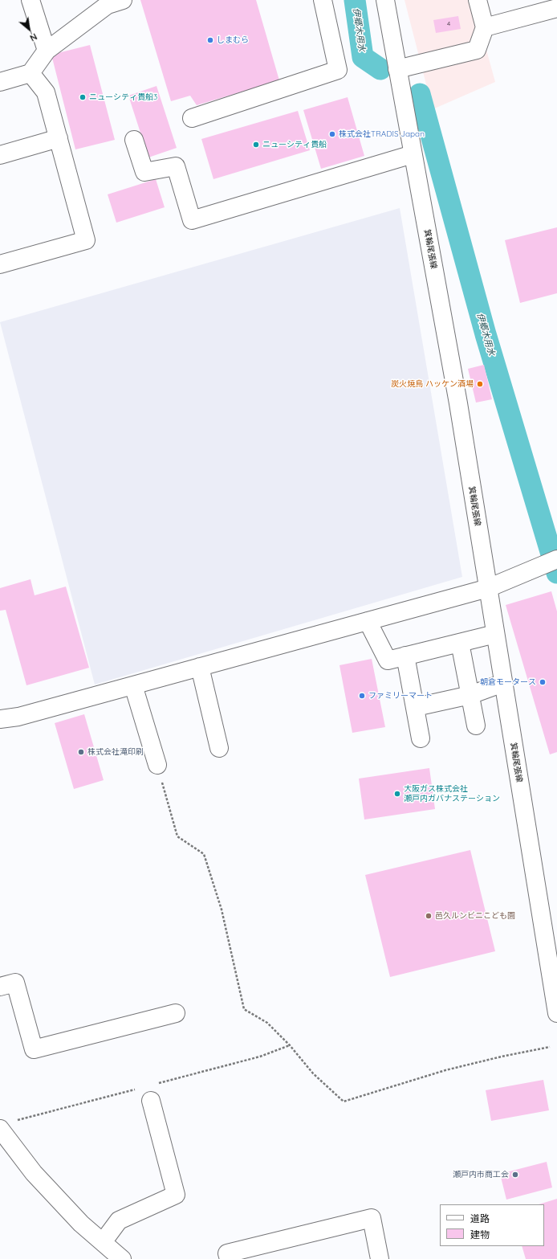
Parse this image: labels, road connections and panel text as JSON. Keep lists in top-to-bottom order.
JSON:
{
  "streets": {
    "street": ["箕輪尾張線"]
  },
  "water": ["伊郷木用水"],
  "places": [
    "しまむら",
    "ニューシティ貴船3",
    "株式会社TRADIS Japan",
    "ニューシティ貴船",
    "炭火焼鳥 ハッケン酒場",
    "朝倉モータース",
    "ファミリーマート",
    "株式会社滝印刷",
    "大阪ガス株式会社 瀬戸内ガバナステーション",
    "邑久ルンビニこども園",
    "瀬戸内市商工会"
  ],
  "house_numbers": ["4"],
  "legend": ["道路", "建物"],
  "north": "bottom right"
}
